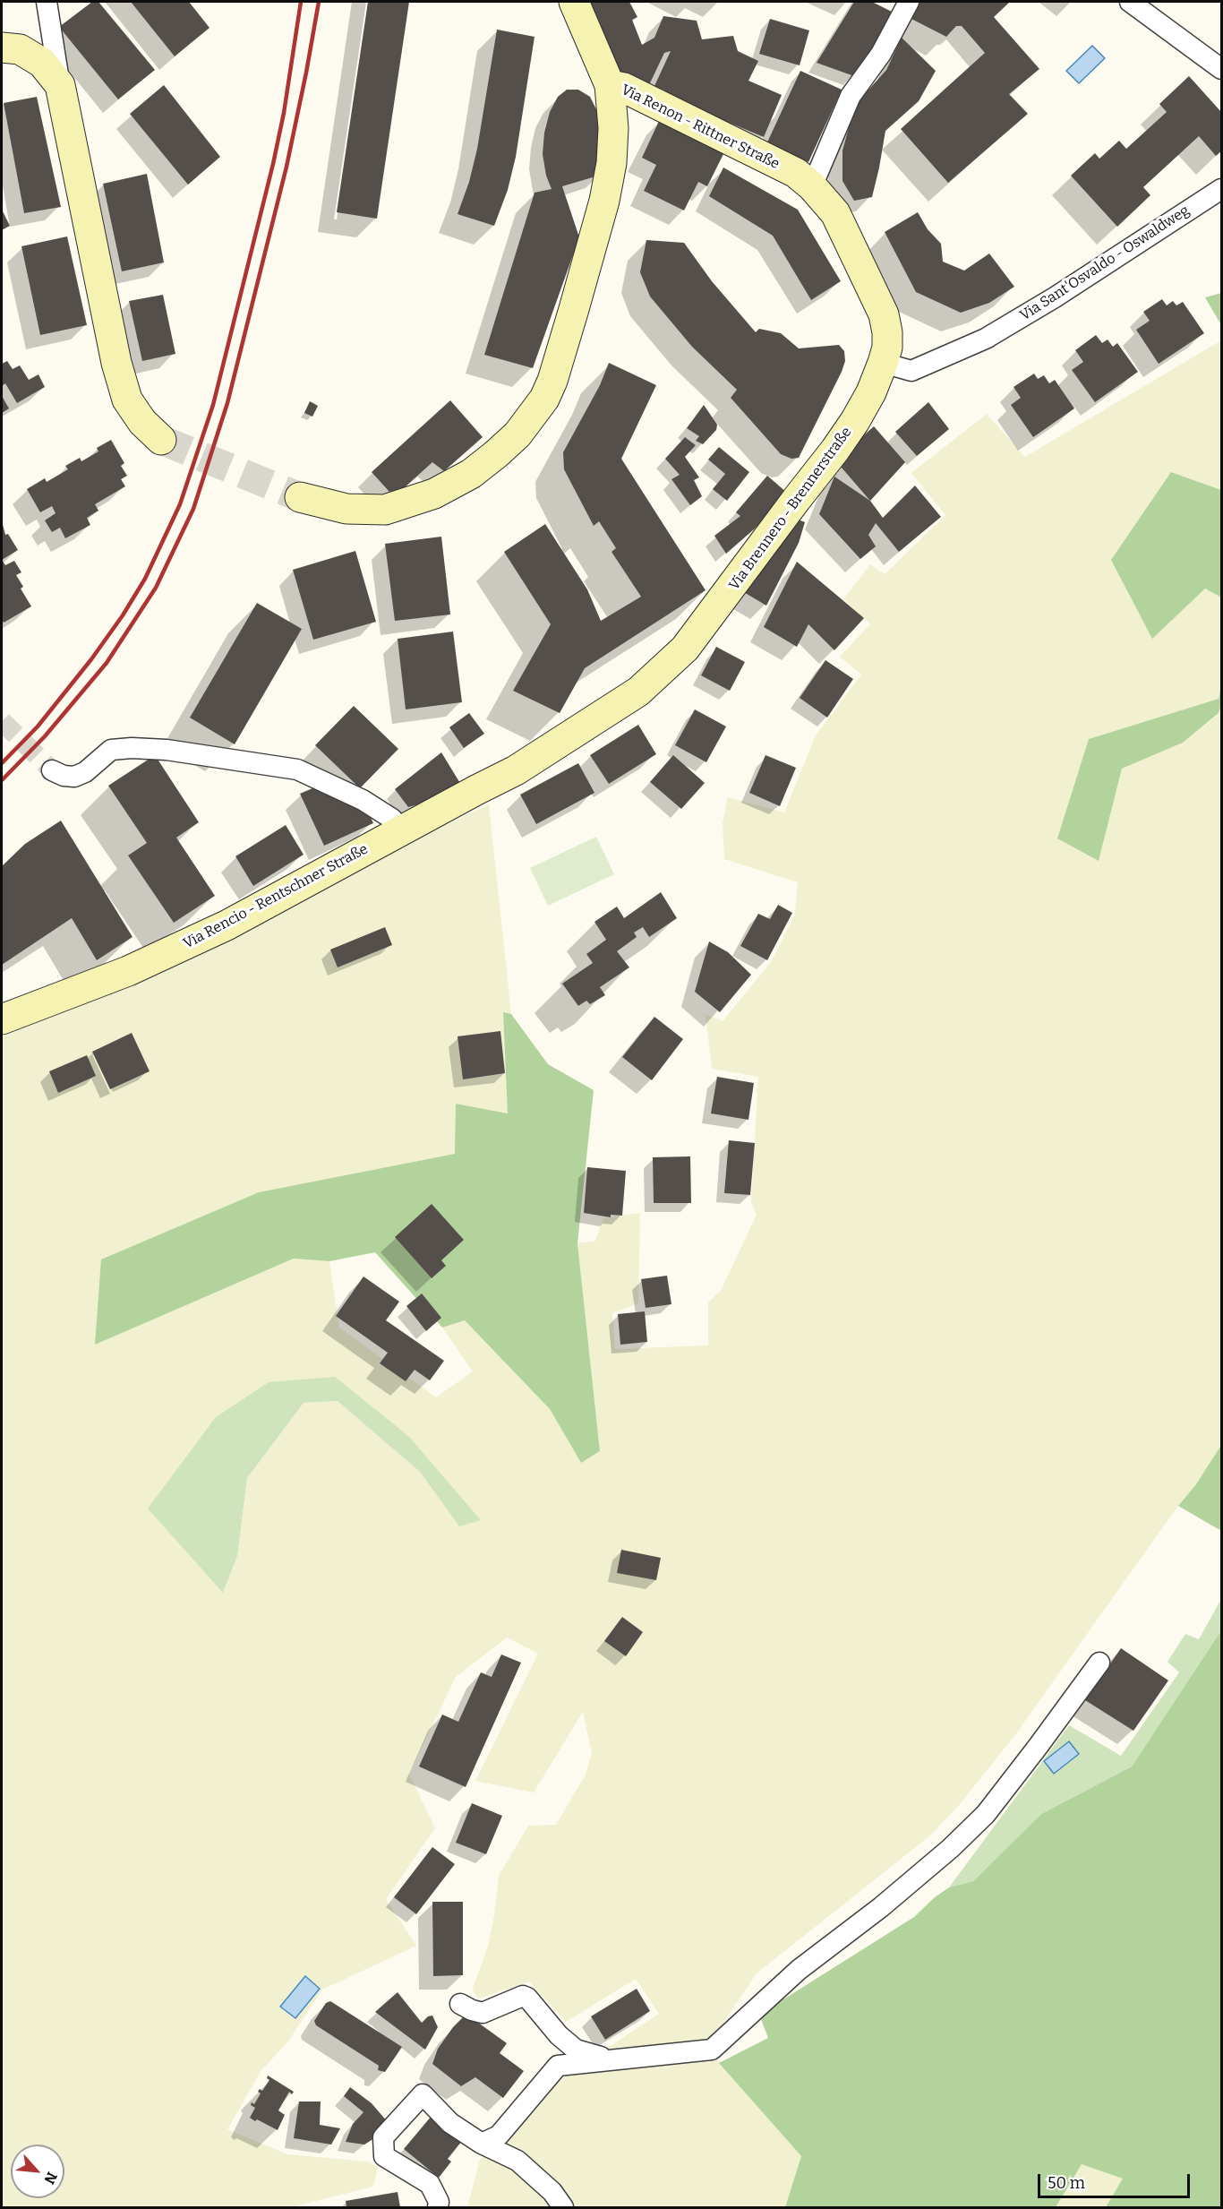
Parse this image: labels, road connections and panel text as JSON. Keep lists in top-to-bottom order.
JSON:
{
  "streets": {
    "street": [
      "Via Renon - Rittner Straße",
      "Via Sant'Osvaldo - Oswaldweg",
      "Via Brennero - Brennerstraße",
      "Via Rencio - Rentschner Straße"
    ]
  },
  "crossings": [
    ["Via Renon - Rittner Straße", "Via Brennero - Brennerstraße"],
    ["Via Sant'Osvaldo - Oswaldweg", "Via Brennero - Brennerstraße"],
    ["Via Brennero - Brennerstraße", "Via Rencio - Rentschner Straße"]
  ],
  "scale_bar": "50 m",
  "north": "bottom right"
}
